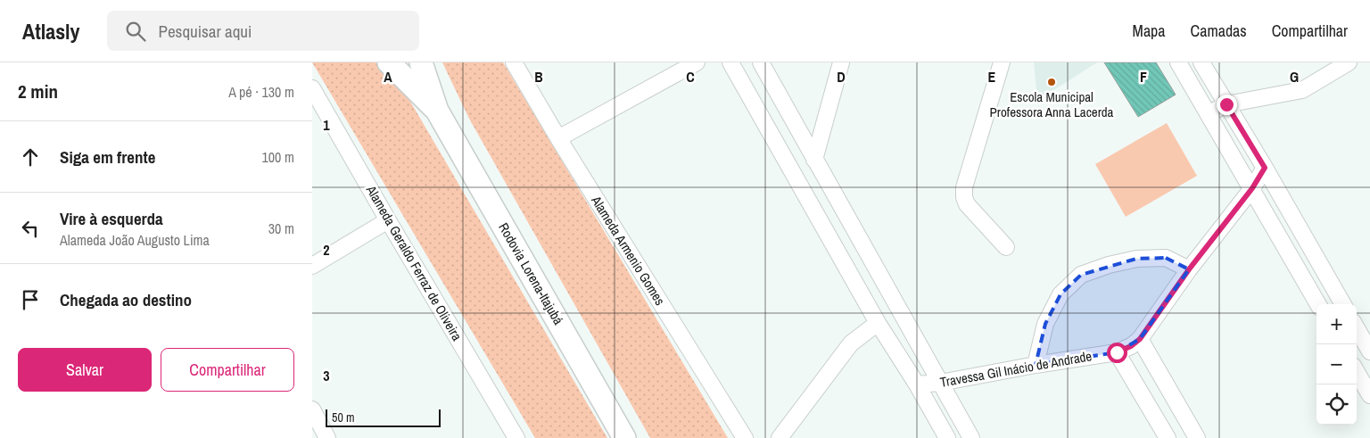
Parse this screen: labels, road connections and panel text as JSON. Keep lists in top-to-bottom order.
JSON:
{
  "streets": {
    "highway": ["Rodovia Lorena-Itajubá"],
    "street": ["Alameda Armenio Gomes", "Alameda Geraldo Ferraz de Oliveira", "Travessa Gil Inácio de Andrade"]
  },
  "places": ["Escola Municipal Professora Anna Lacerda"],
  "scale_bar": "50 m",
  "page": {
    "header": "Atlasly",
    "search": "Pesquisar aqui",
    "nav": ["Mapa", "Camadas", "Compartilhar"],
    "heading": ["2 min", "A pé · 130 m"],
    "list": [
      ["Siga em frente", "100 m"],
      ["Vire à esquerda", "Alameda João Augusto Lima", "30 m"],
      "Chegada ao destino"
    ],
    "map_buttons": ["+", "−"],
    "buttons": ["Salvar", "Compartilhar"],
    "scale": "50 m"
  },
  "grid": {
    "columns": [
      "A",
      "B",
      "C",
      "D",
      "E",
      "F",
      "G"
    ],
    "rows": ["1", "2", "3"]
  }
}
